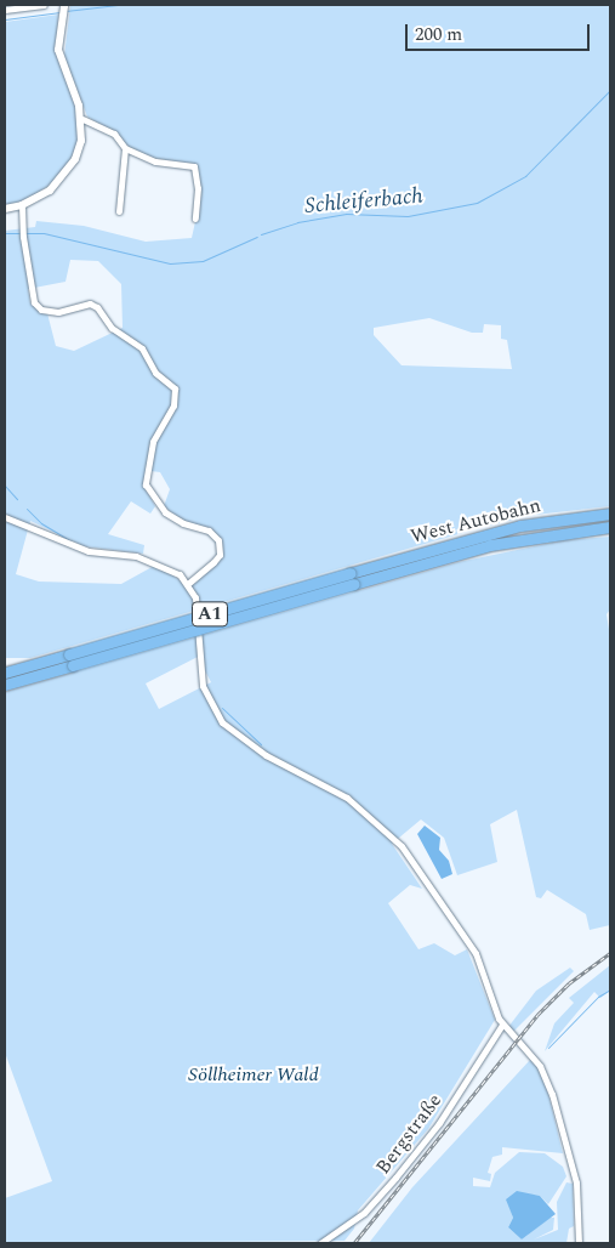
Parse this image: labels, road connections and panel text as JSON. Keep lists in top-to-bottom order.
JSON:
{
  "streets": {
    "highway": ["West Autobahn", "A1"],
    "street": ["Bergstraße"]
  },
  "crossings": [
    ["West Autobahn", "A1"]
  ],
  "water": ["Schleiferbach"],
  "parks": ["Söllheimer Wald"],
  "scale_bar": "200 m"
}
